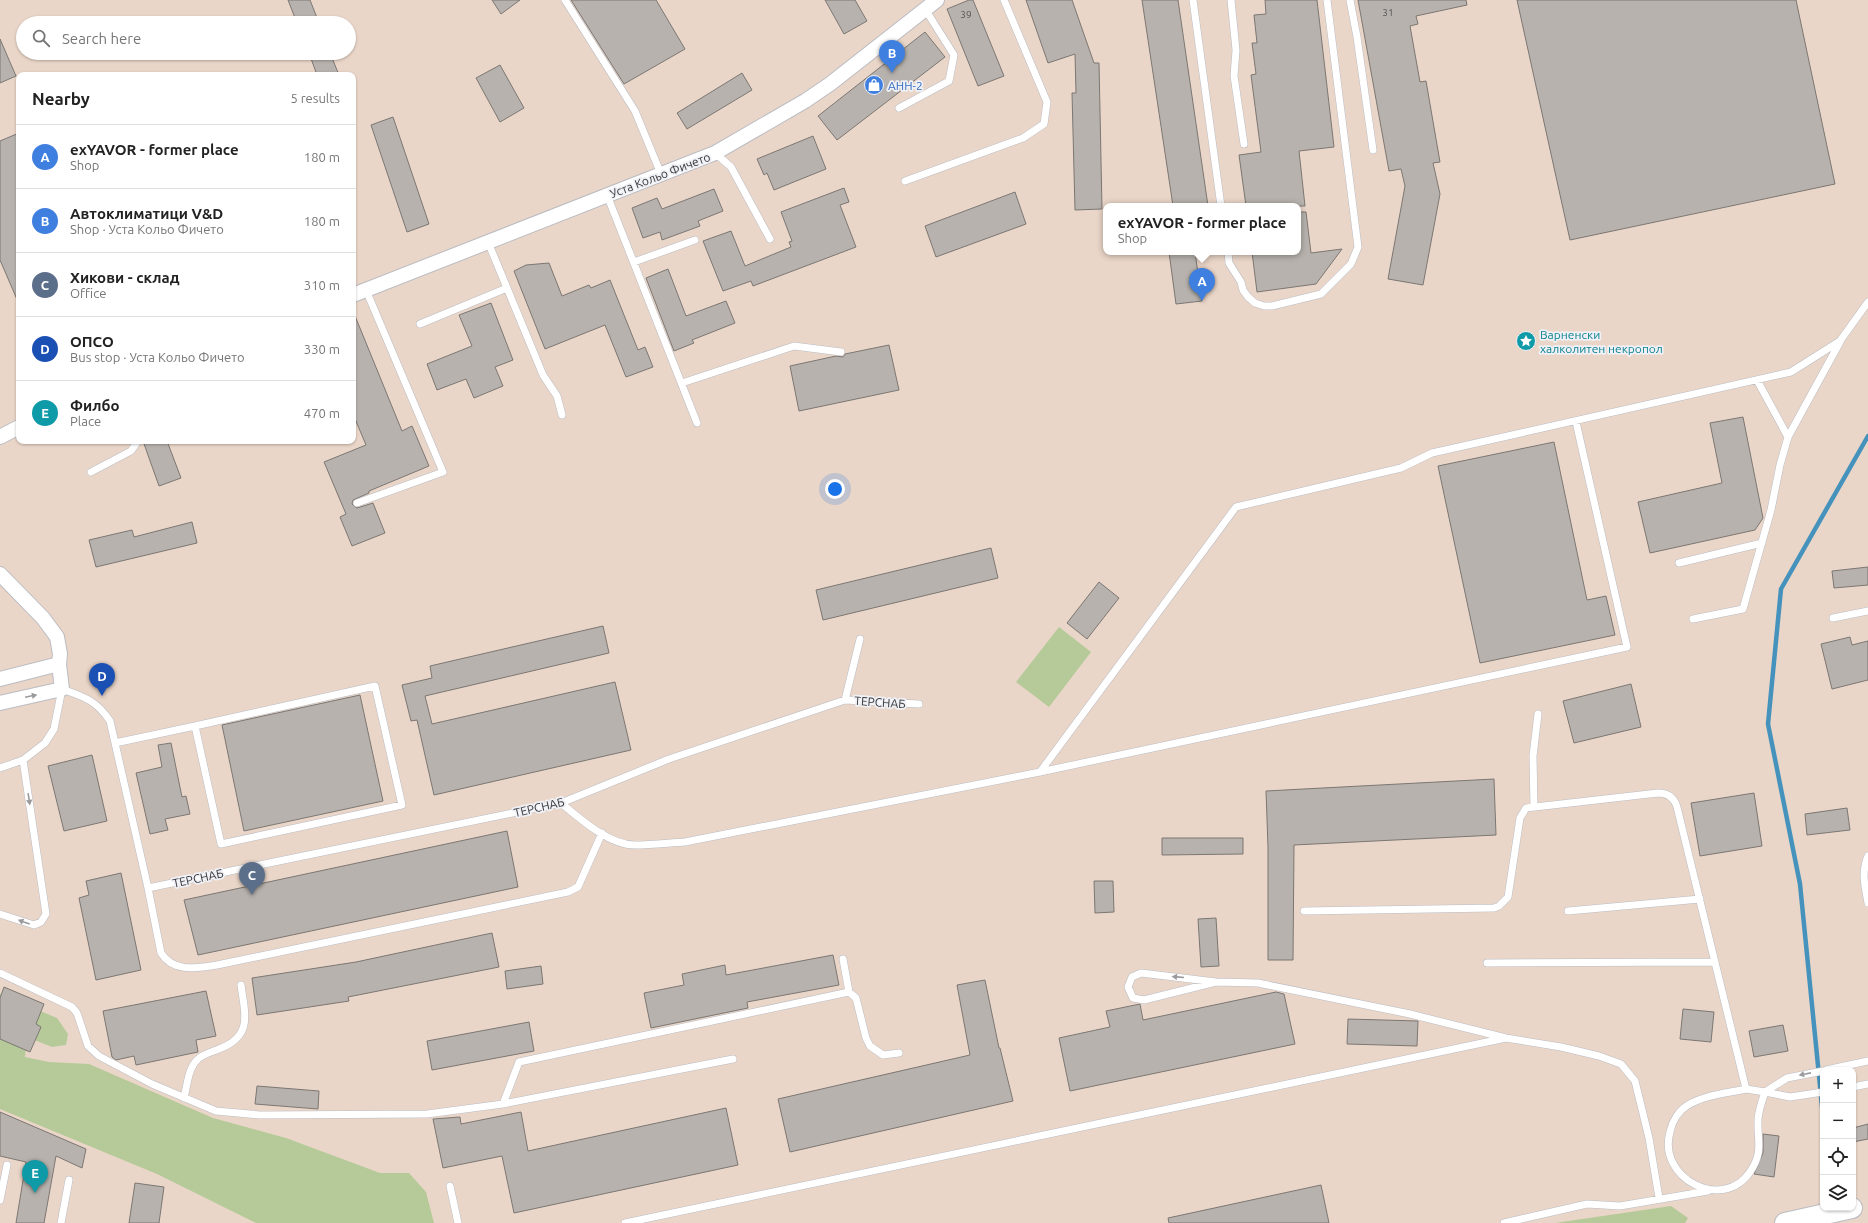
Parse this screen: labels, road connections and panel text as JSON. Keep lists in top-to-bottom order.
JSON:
{
  "streets": {
    "street": ["Уста Кольо Фичето"],
    "lane": ["ТЕРСНАБ"]
  },
  "places": {
    "shop": ["АНН-2"],
    "place": ["Варненски халколитен некропол"]
  },
  "house_numbers": ["31", "39"],
  "page": {
    "search": "Search here",
    "pins": [
      "B",
      "A",
      "D",
      "C",
      "E"
    ],
    "heading": ["Nearby", "5 results"],
    "list": [
      {
        "mark": "A",
        "name": "exYAVOR - former place",
        "note": "Shop",
        "value": "180 m"
      },
      {
        "mark": "B",
        "name": "Автоклиматици V&D",
        "note": "Shop · Уста Кольо Фичето",
        "value": "180 m"
      },
      {
        "mark": "C",
        "name": "Хикови - склад",
        "note": "Office",
        "value": "310 m"
      },
      {
        "mark": "D",
        "name": "ОПСО",
        "note": "Bus stop · Уста Кольо Фичето",
        "value": "330 m"
      },
      {
        "mark": "E",
        "name": "Филбо",
        "note": "Place",
        "value": "470 m"
      }
    ],
    "popup": ["exYAVOR - former place", "Shop"],
    "map_buttons": ["+", "−"]
  }
}
